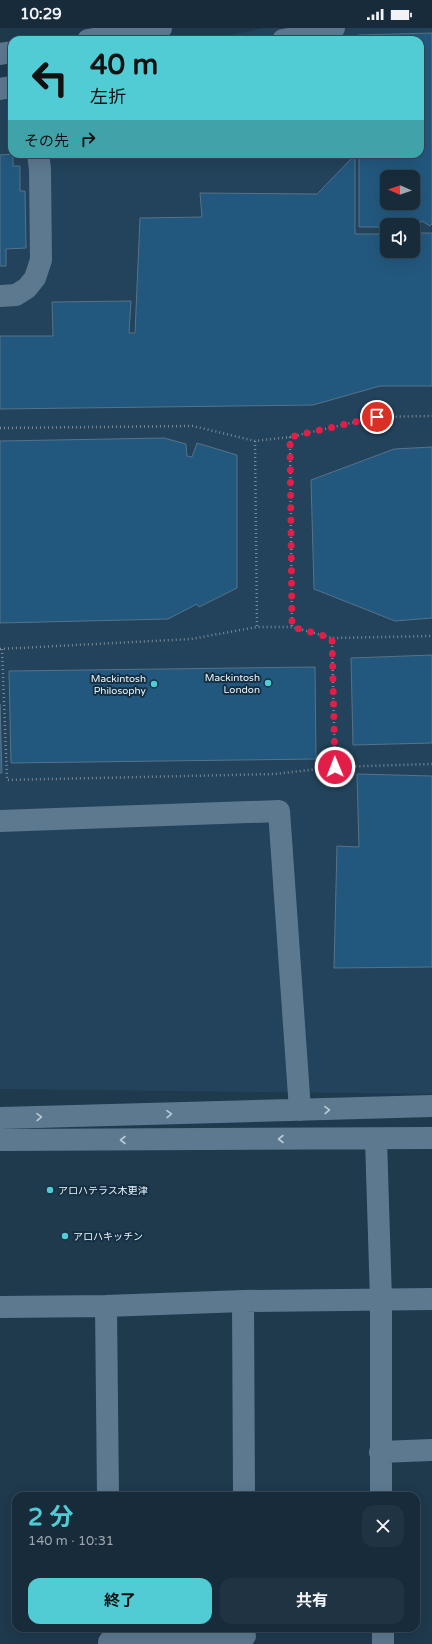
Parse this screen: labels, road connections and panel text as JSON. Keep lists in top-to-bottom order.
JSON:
{
  "places": [
    "Mackintosh London",
    "Mackintosh Philosophy",
    "アロハテラス木更津",
    "アロハキッチン"
  ],
  "north": "left",
  "page": {
    "status": "10:29",
    "turn": ["40 m", "左折"],
    "then": "その先",
    "heading": ["2 分", "140 m · 10:31"],
    "buttons": ["終了", "共有"]
  }
}
